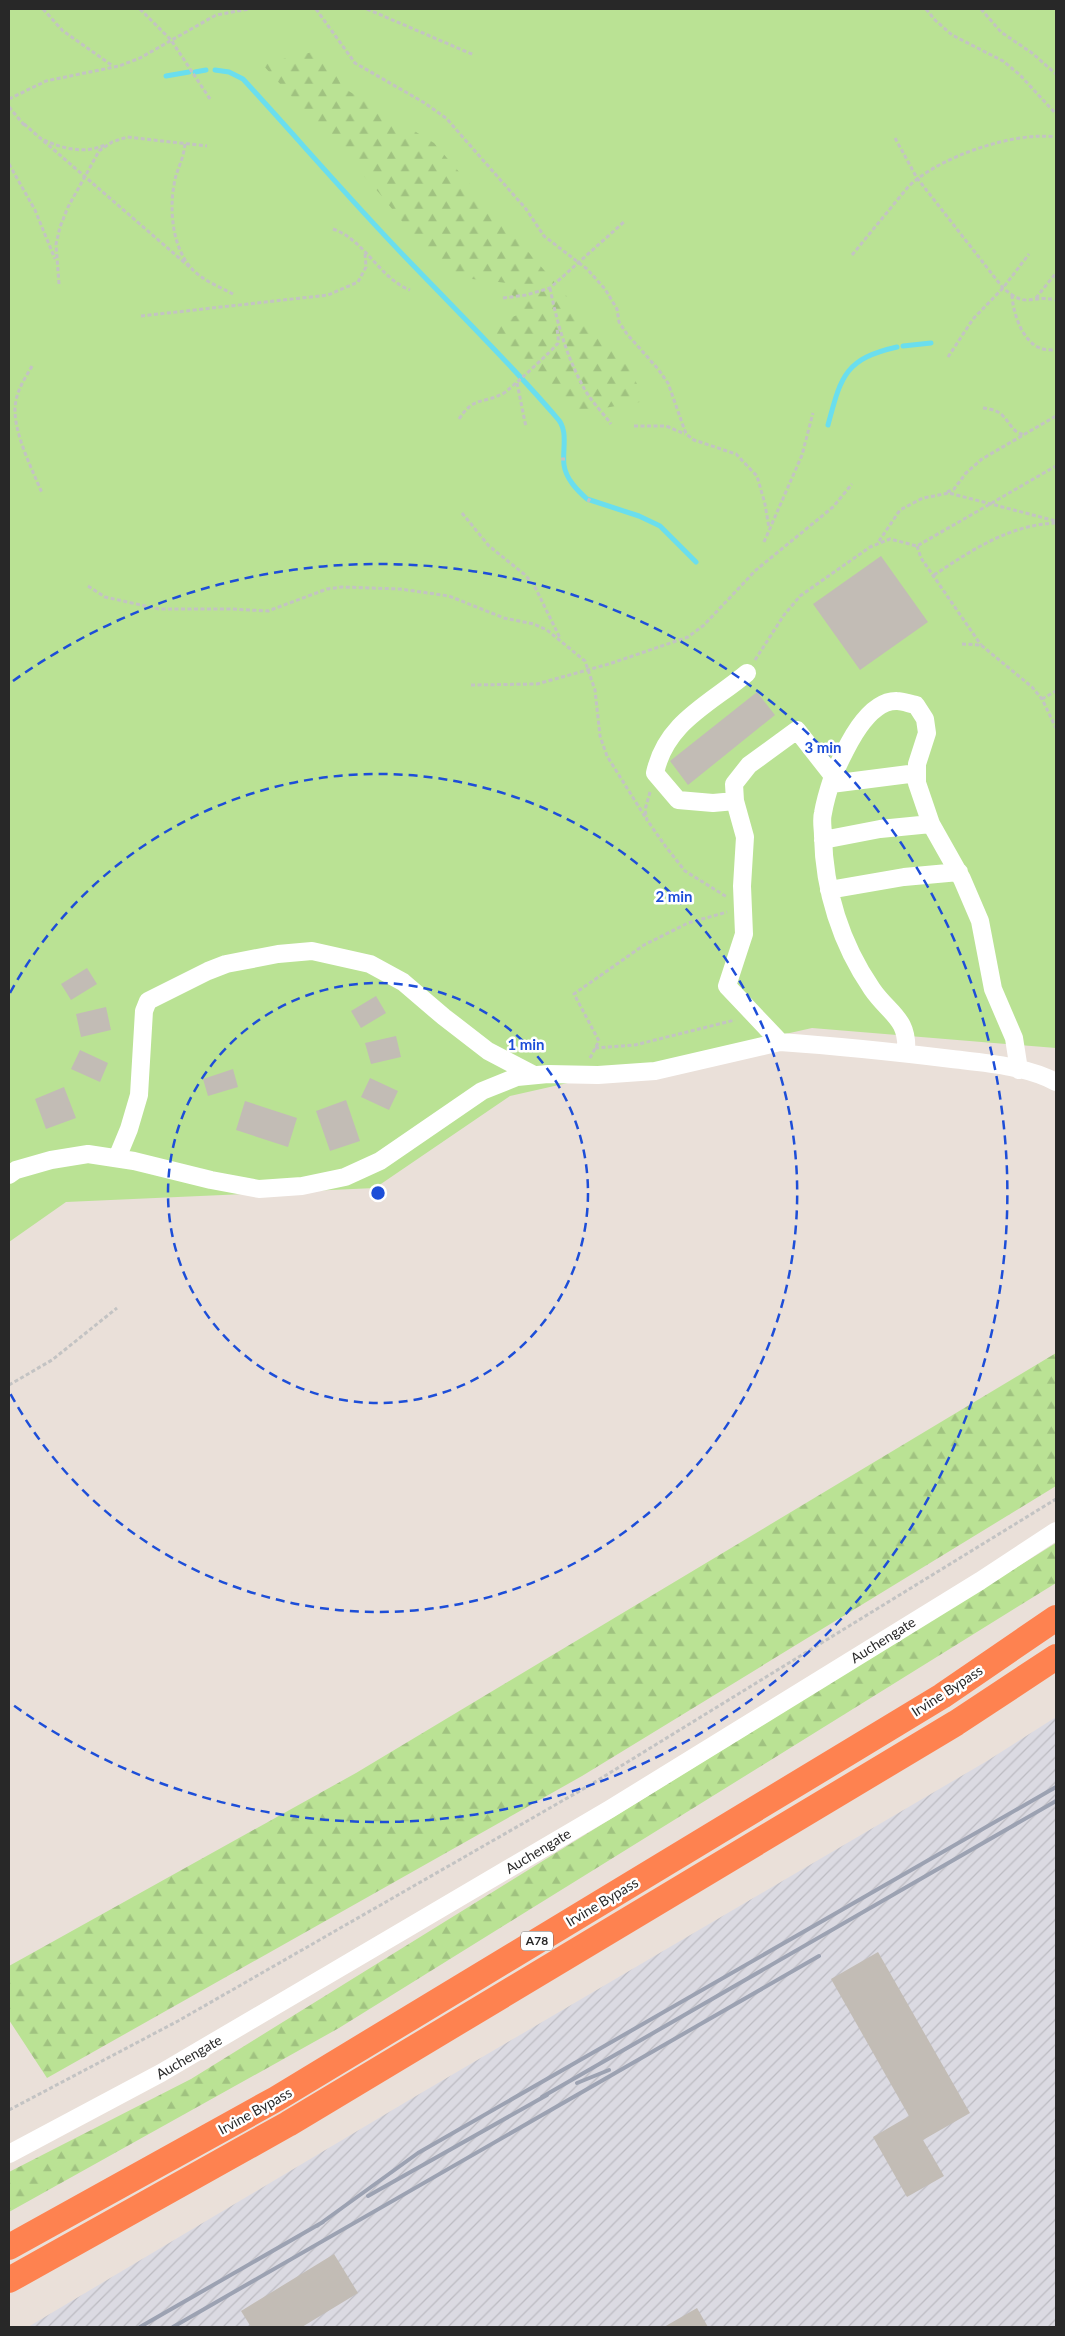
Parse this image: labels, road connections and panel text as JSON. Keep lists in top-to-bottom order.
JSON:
{
  "streets": {
    "highway": ["Irvine Bypass", "A78"],
    "street": ["Auchengate"]
  },
  "rings": ["3 min", "2 min", "1 min"]
}
